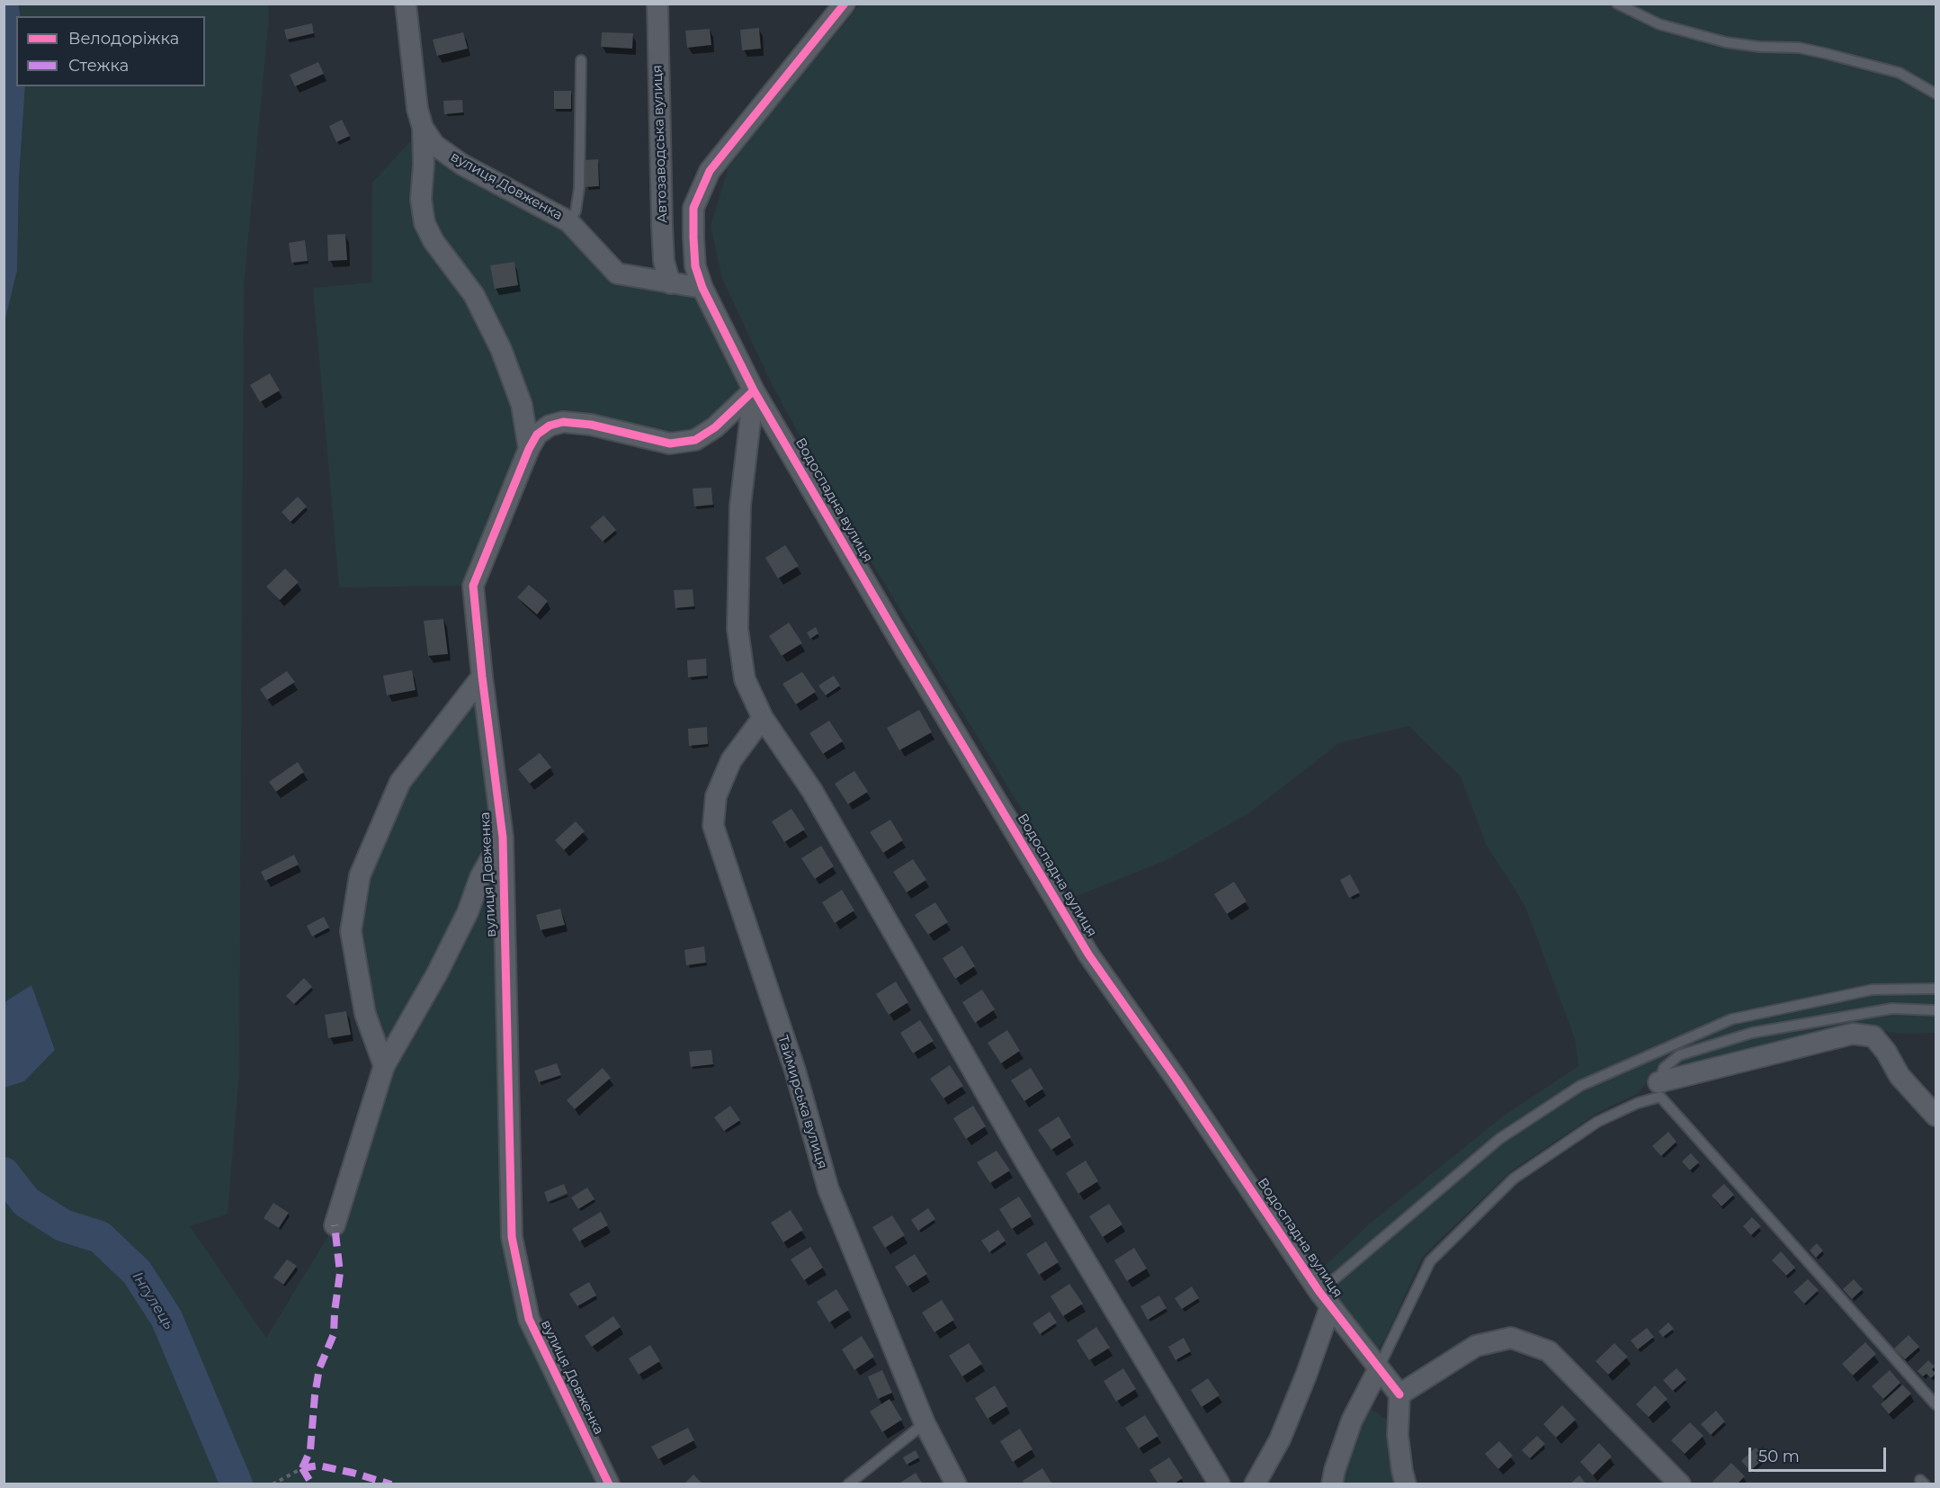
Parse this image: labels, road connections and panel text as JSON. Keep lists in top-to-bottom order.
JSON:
{
  "streets": {
    "street": [
      "Автозаводська вулиця",
      "вулиця Довженка",
      "Водоспадна вулиця",
      "Таймирська вулиця"
    ]
  },
  "crossings": [
    ["Автозаводська вулиця", "вулиця Довженка"],
    ["вулиця Довженка", "Водоспадна вулиця"]
  ],
  "water": ["Інгулець"],
  "legend": ["Велодоріжка", "Стежка"],
  "scale_bar": "50 m"
}
